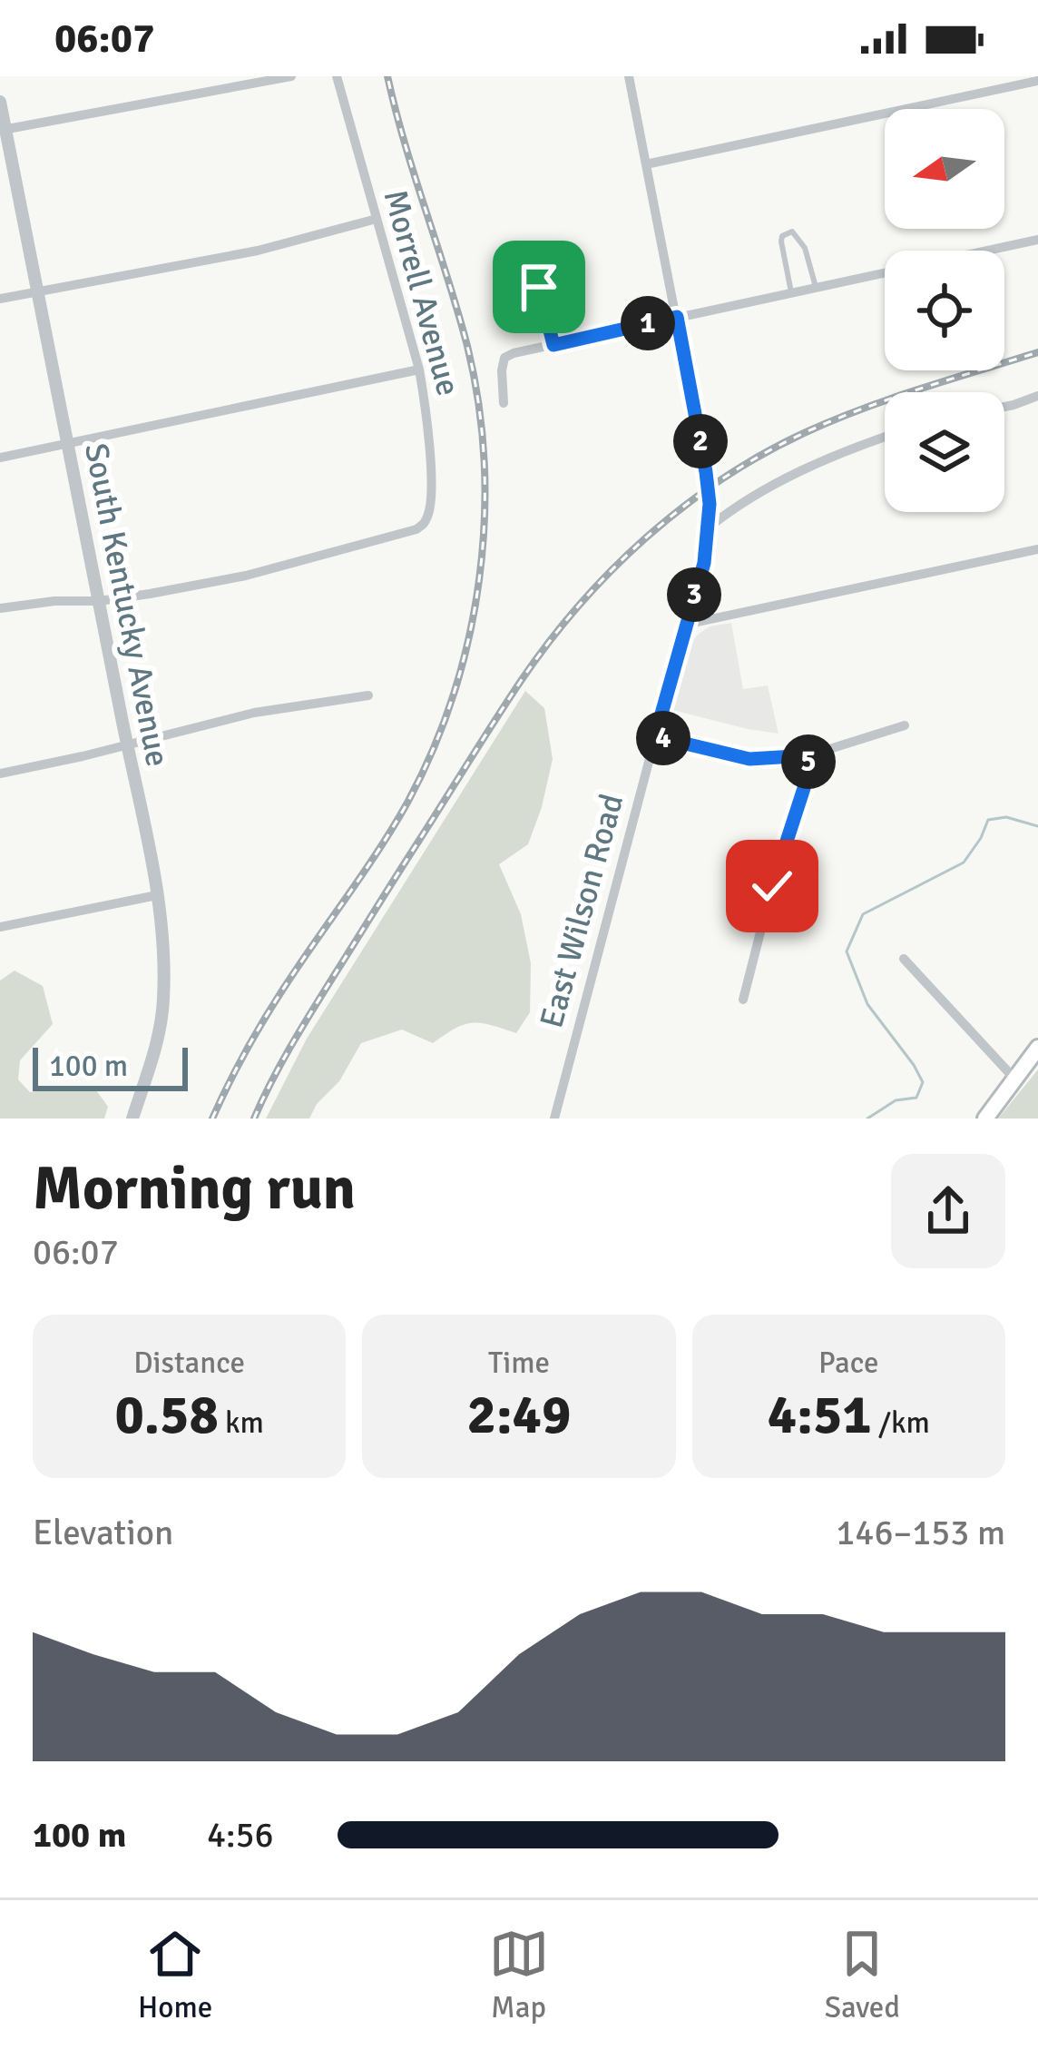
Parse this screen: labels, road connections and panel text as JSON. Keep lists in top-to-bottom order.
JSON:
{
  "streets": {
    "street": ["Morrell Avenue", "South Kentucky Avenue", "East Wilson Road"]
  },
  "crossings": [
    ["Morrell Avenue", "South Kentucky Avenue"]
  ],
  "scale_bar": "100 m",
  "north": "left",
  "page": {
    "status": "06:07",
    "pins": [
      "1",
      "2",
      "3",
      "4",
      "5"
    ],
    "scale": "100 m",
    "heading": ["Morning run", "06:07"],
    "stats": [
      ["Distance", "0.58 km"],
      ["Time", "2:49"],
      ["Pace", "4:51 /km"]
    ],
    "chart": ["Elevation", "146–153 m"],
    "list": [
      {
        "name": "100 m",
        "note": "4:56"
      }
    ],
    "tabs": ["Home", "Map", "Saved"]
  }
}
